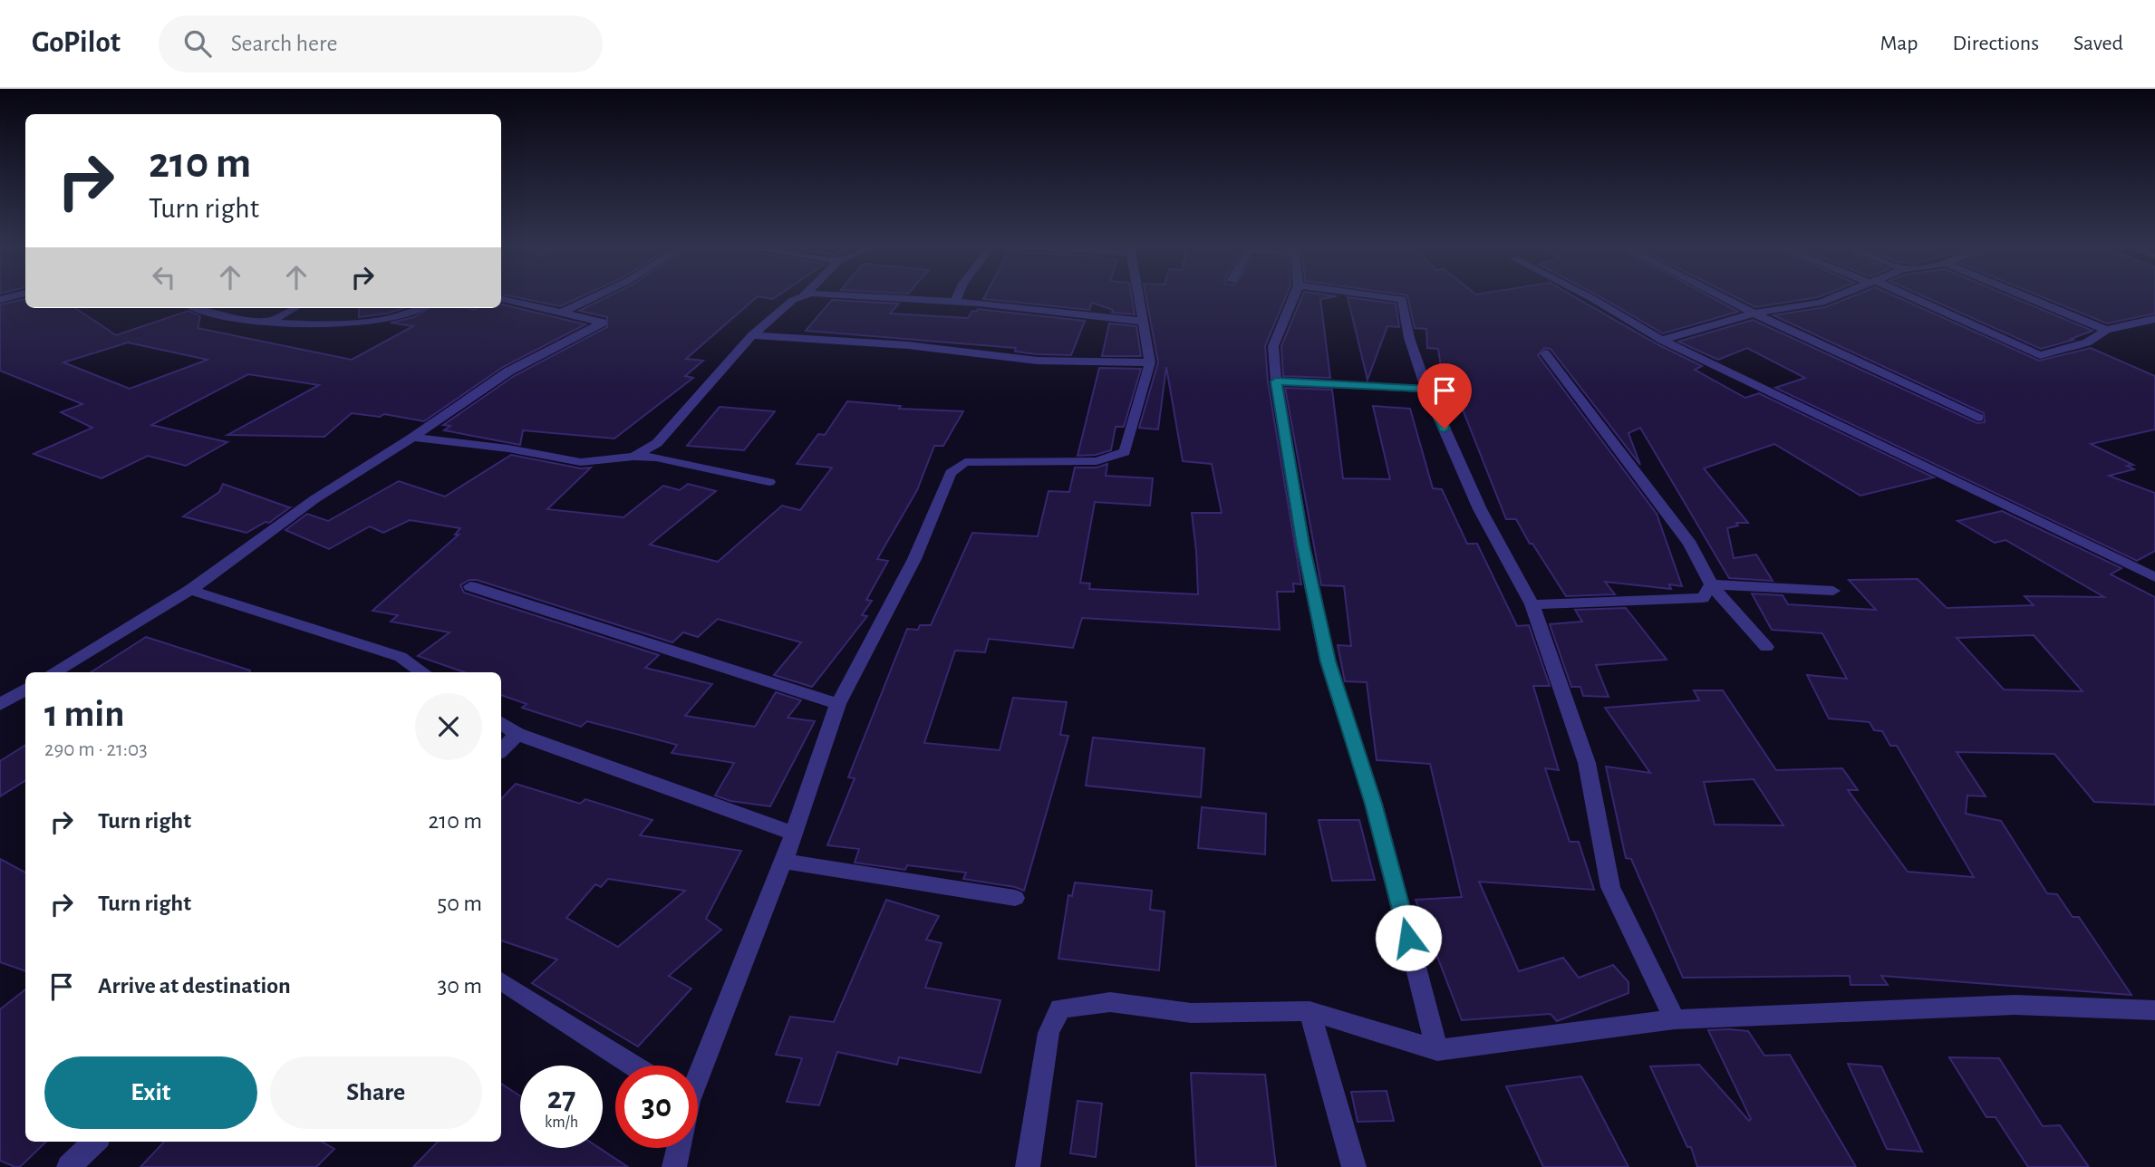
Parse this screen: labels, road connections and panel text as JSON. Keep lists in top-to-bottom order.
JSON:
{
  "page": {
    "header": "GoPilot",
    "search": "Search here",
    "nav": ["Map", "Directions", "Saved"],
    "turn": ["210 m", "Turn right"],
    "heading": ["1 min", "290 m · 21:03"],
    "list": [
      {
        "name": "Turn right",
        "value": "210 m"
      },
      {
        "name": "Turn right",
        "value": "50 m"
      },
      {
        "name": "Arrive at destination",
        "value": "30 m"
      }
    ],
    "buttons": ["Exit", "Share"],
    "speed": "27 km/h",
    "limit": "30"
  }
}
